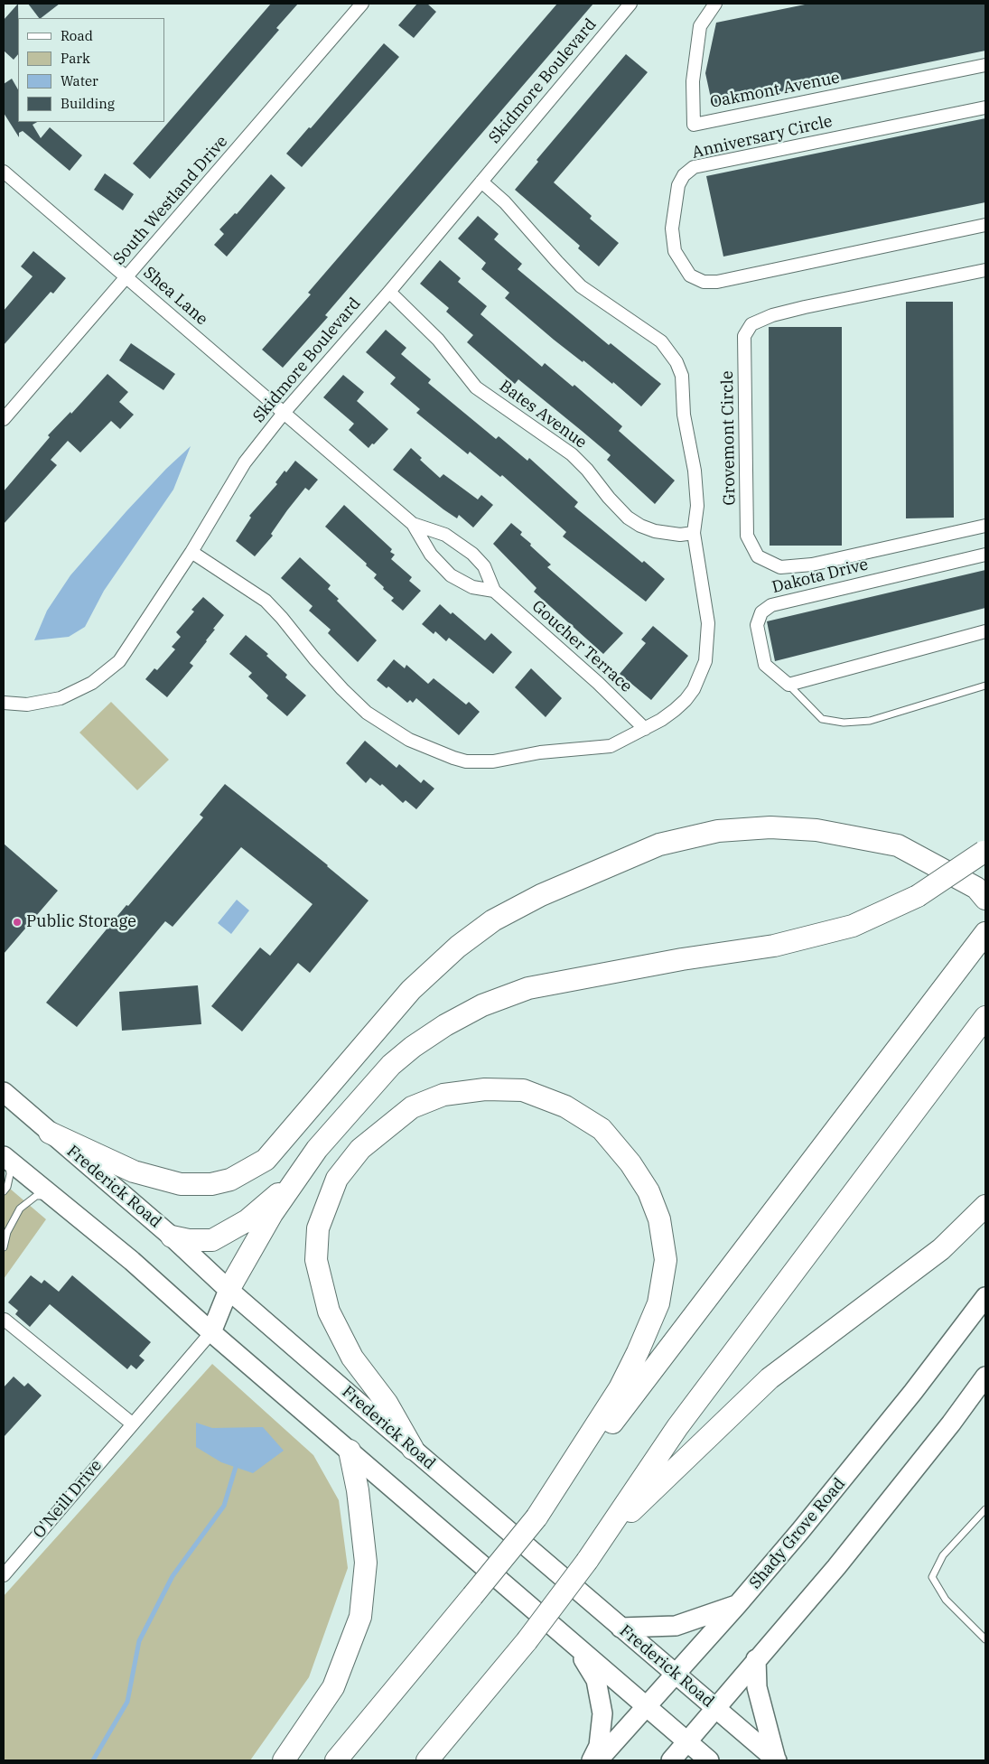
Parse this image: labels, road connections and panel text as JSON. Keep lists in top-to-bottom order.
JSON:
{
  "streets": {
    "main road": ["Frederick Road", "O'Neill Drive", "Shady Grove Road"],
    "street": [
      "Skidmore Boulevard",
      "Oakmont Avenue",
      "Anniversary Circle",
      "South Westland Drive",
      "Shea Lane",
      "Bates Avenue",
      "Grovemont Circle",
      "Dakota Drive",
      "Goucher Terrace"
    ]
  },
  "crossings": [
    ["Skidmore Boulevard", "Shea Lane"],
    ["Skidmore Boulevard", "Bates Avenue"],
    ["Skidmore Boulevard", "Goucher Terrace"],
    ["South Westland Drive", "Shea Lane"],
    ["Shea Lane", "Goucher Terrace"],
    ["Frederick Road", "O'Neill Drive"],
    ["Frederick Road", "Shady Grove Road"]
  ],
  "places": ["Public Storage"],
  "legend": [
    "Road",
    "Park",
    "Water",
    "Building"
  ]
}
